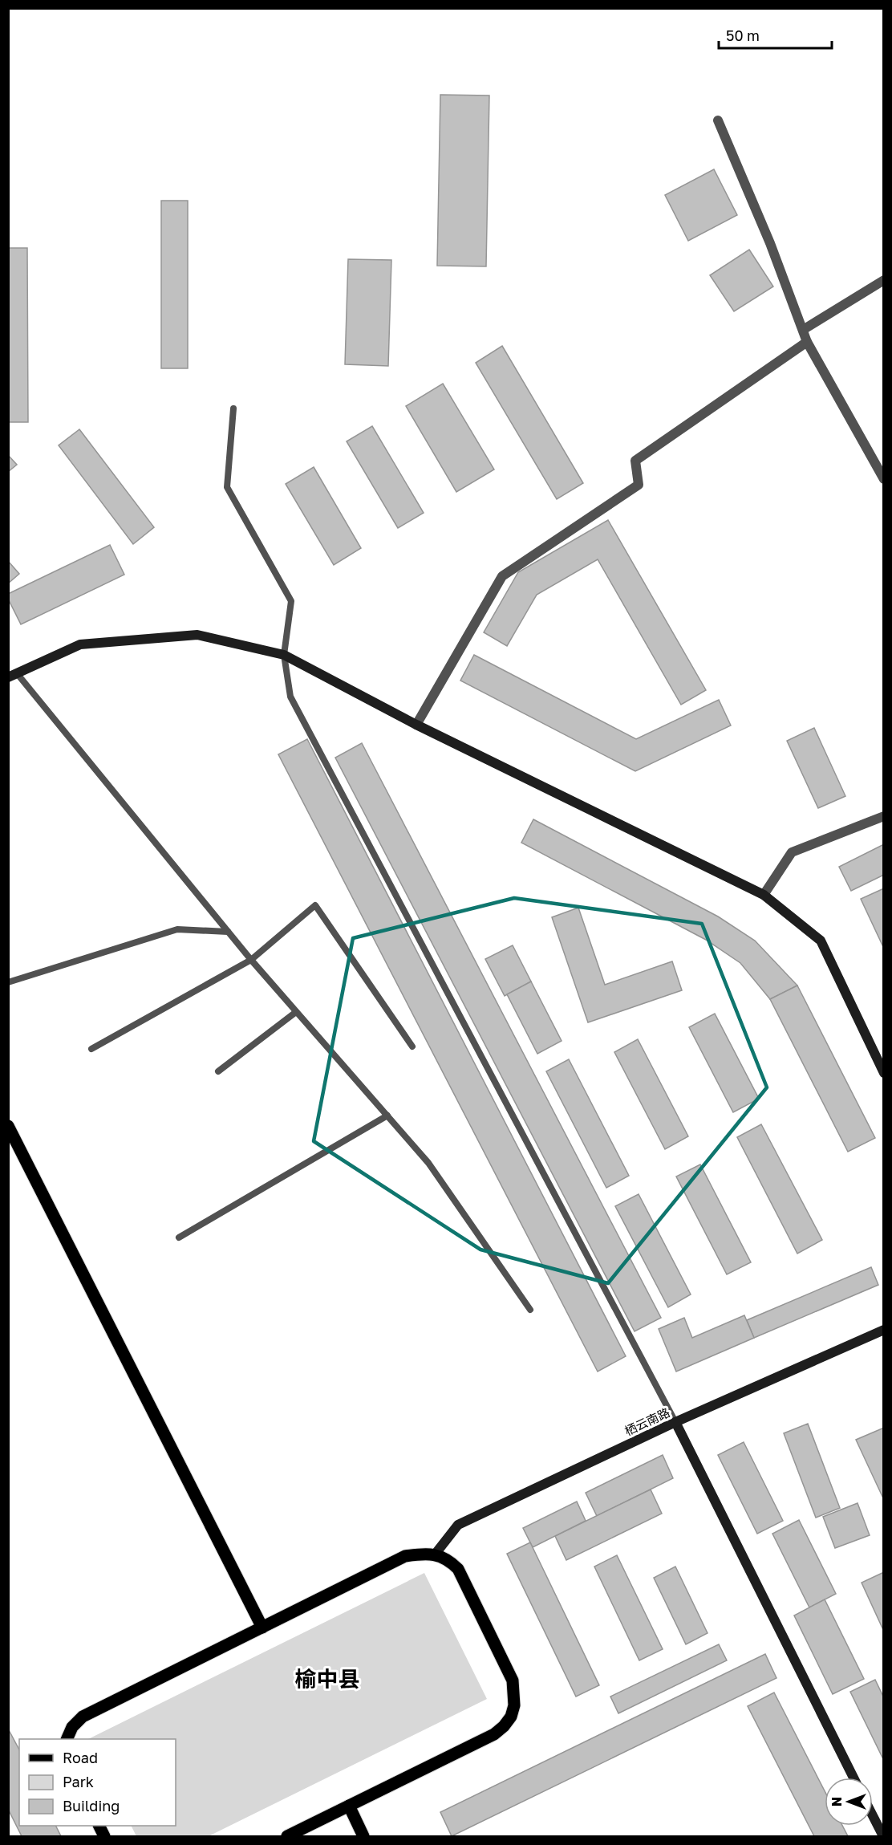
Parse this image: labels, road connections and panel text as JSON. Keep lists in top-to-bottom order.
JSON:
{
  "streets": {
    "street": ["栖云南路"]
  },
  "districts": ["榆中县"],
  "legend": ["Road", "Park", "Building"],
  "scale_bar": "50 m",
  "north": "left"
}
